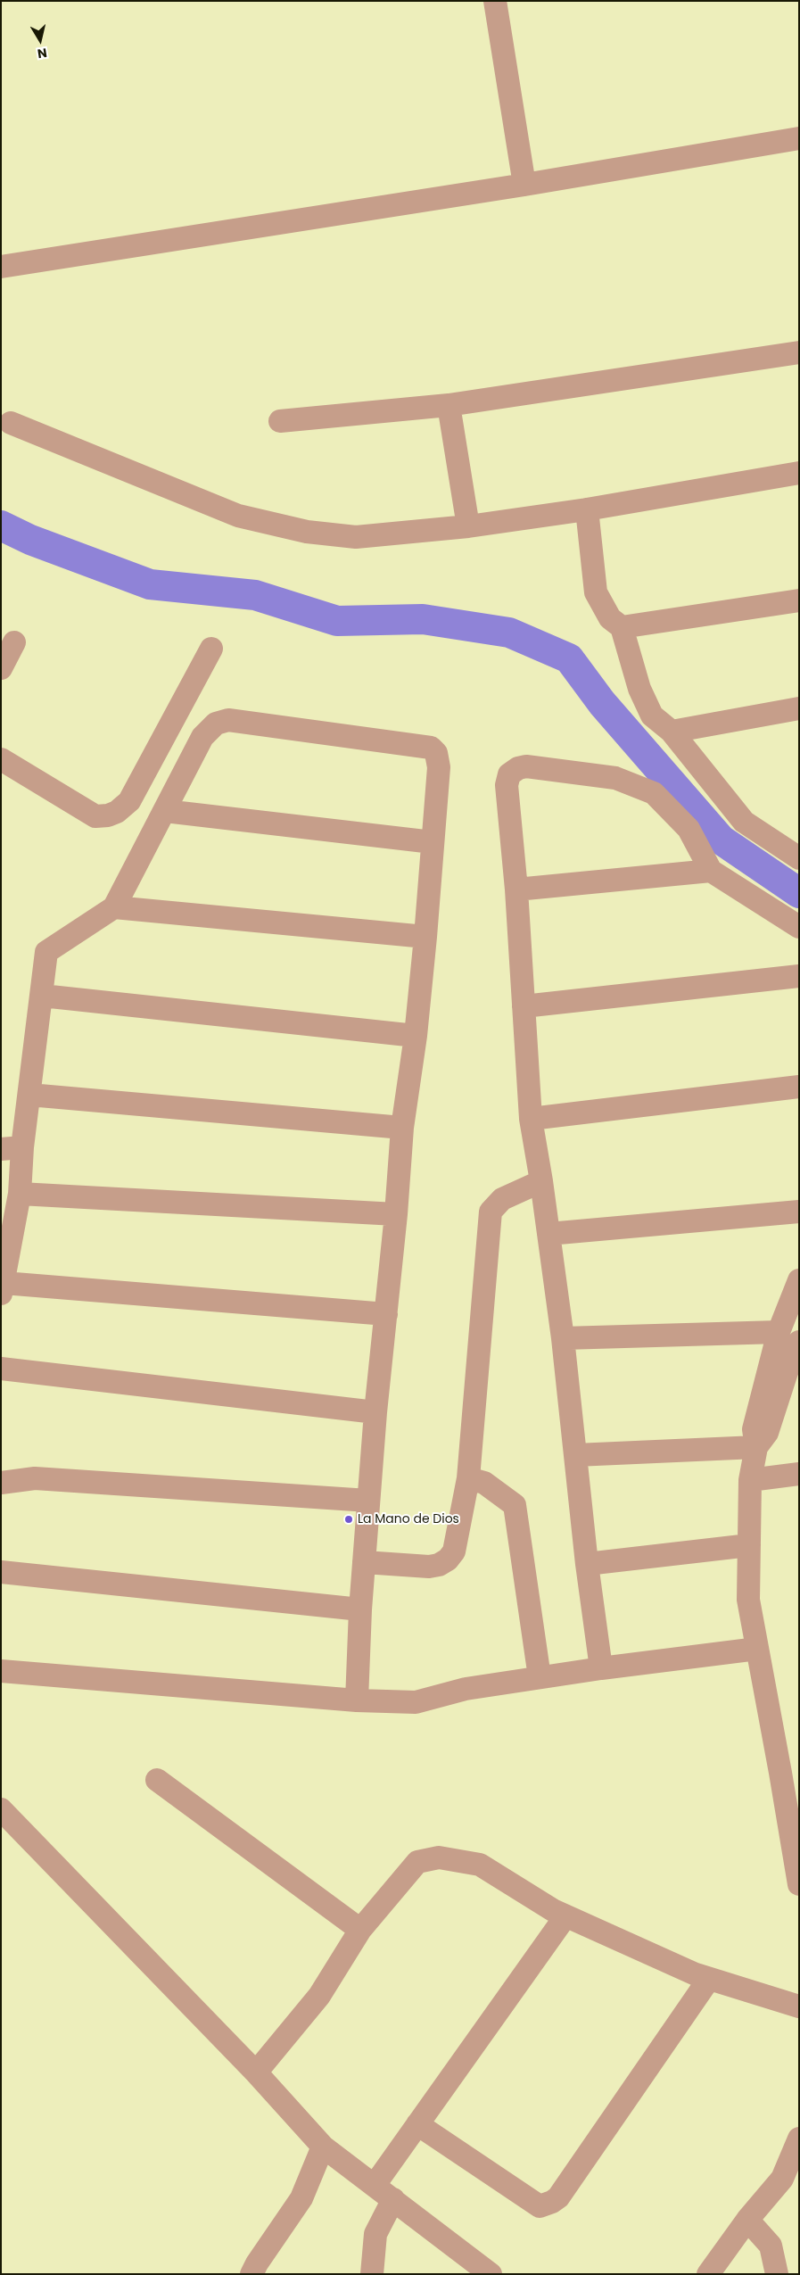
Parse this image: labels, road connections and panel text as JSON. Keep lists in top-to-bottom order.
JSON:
{
  "places": ["La Mano de Dios"],
  "north": "bottom"
}
